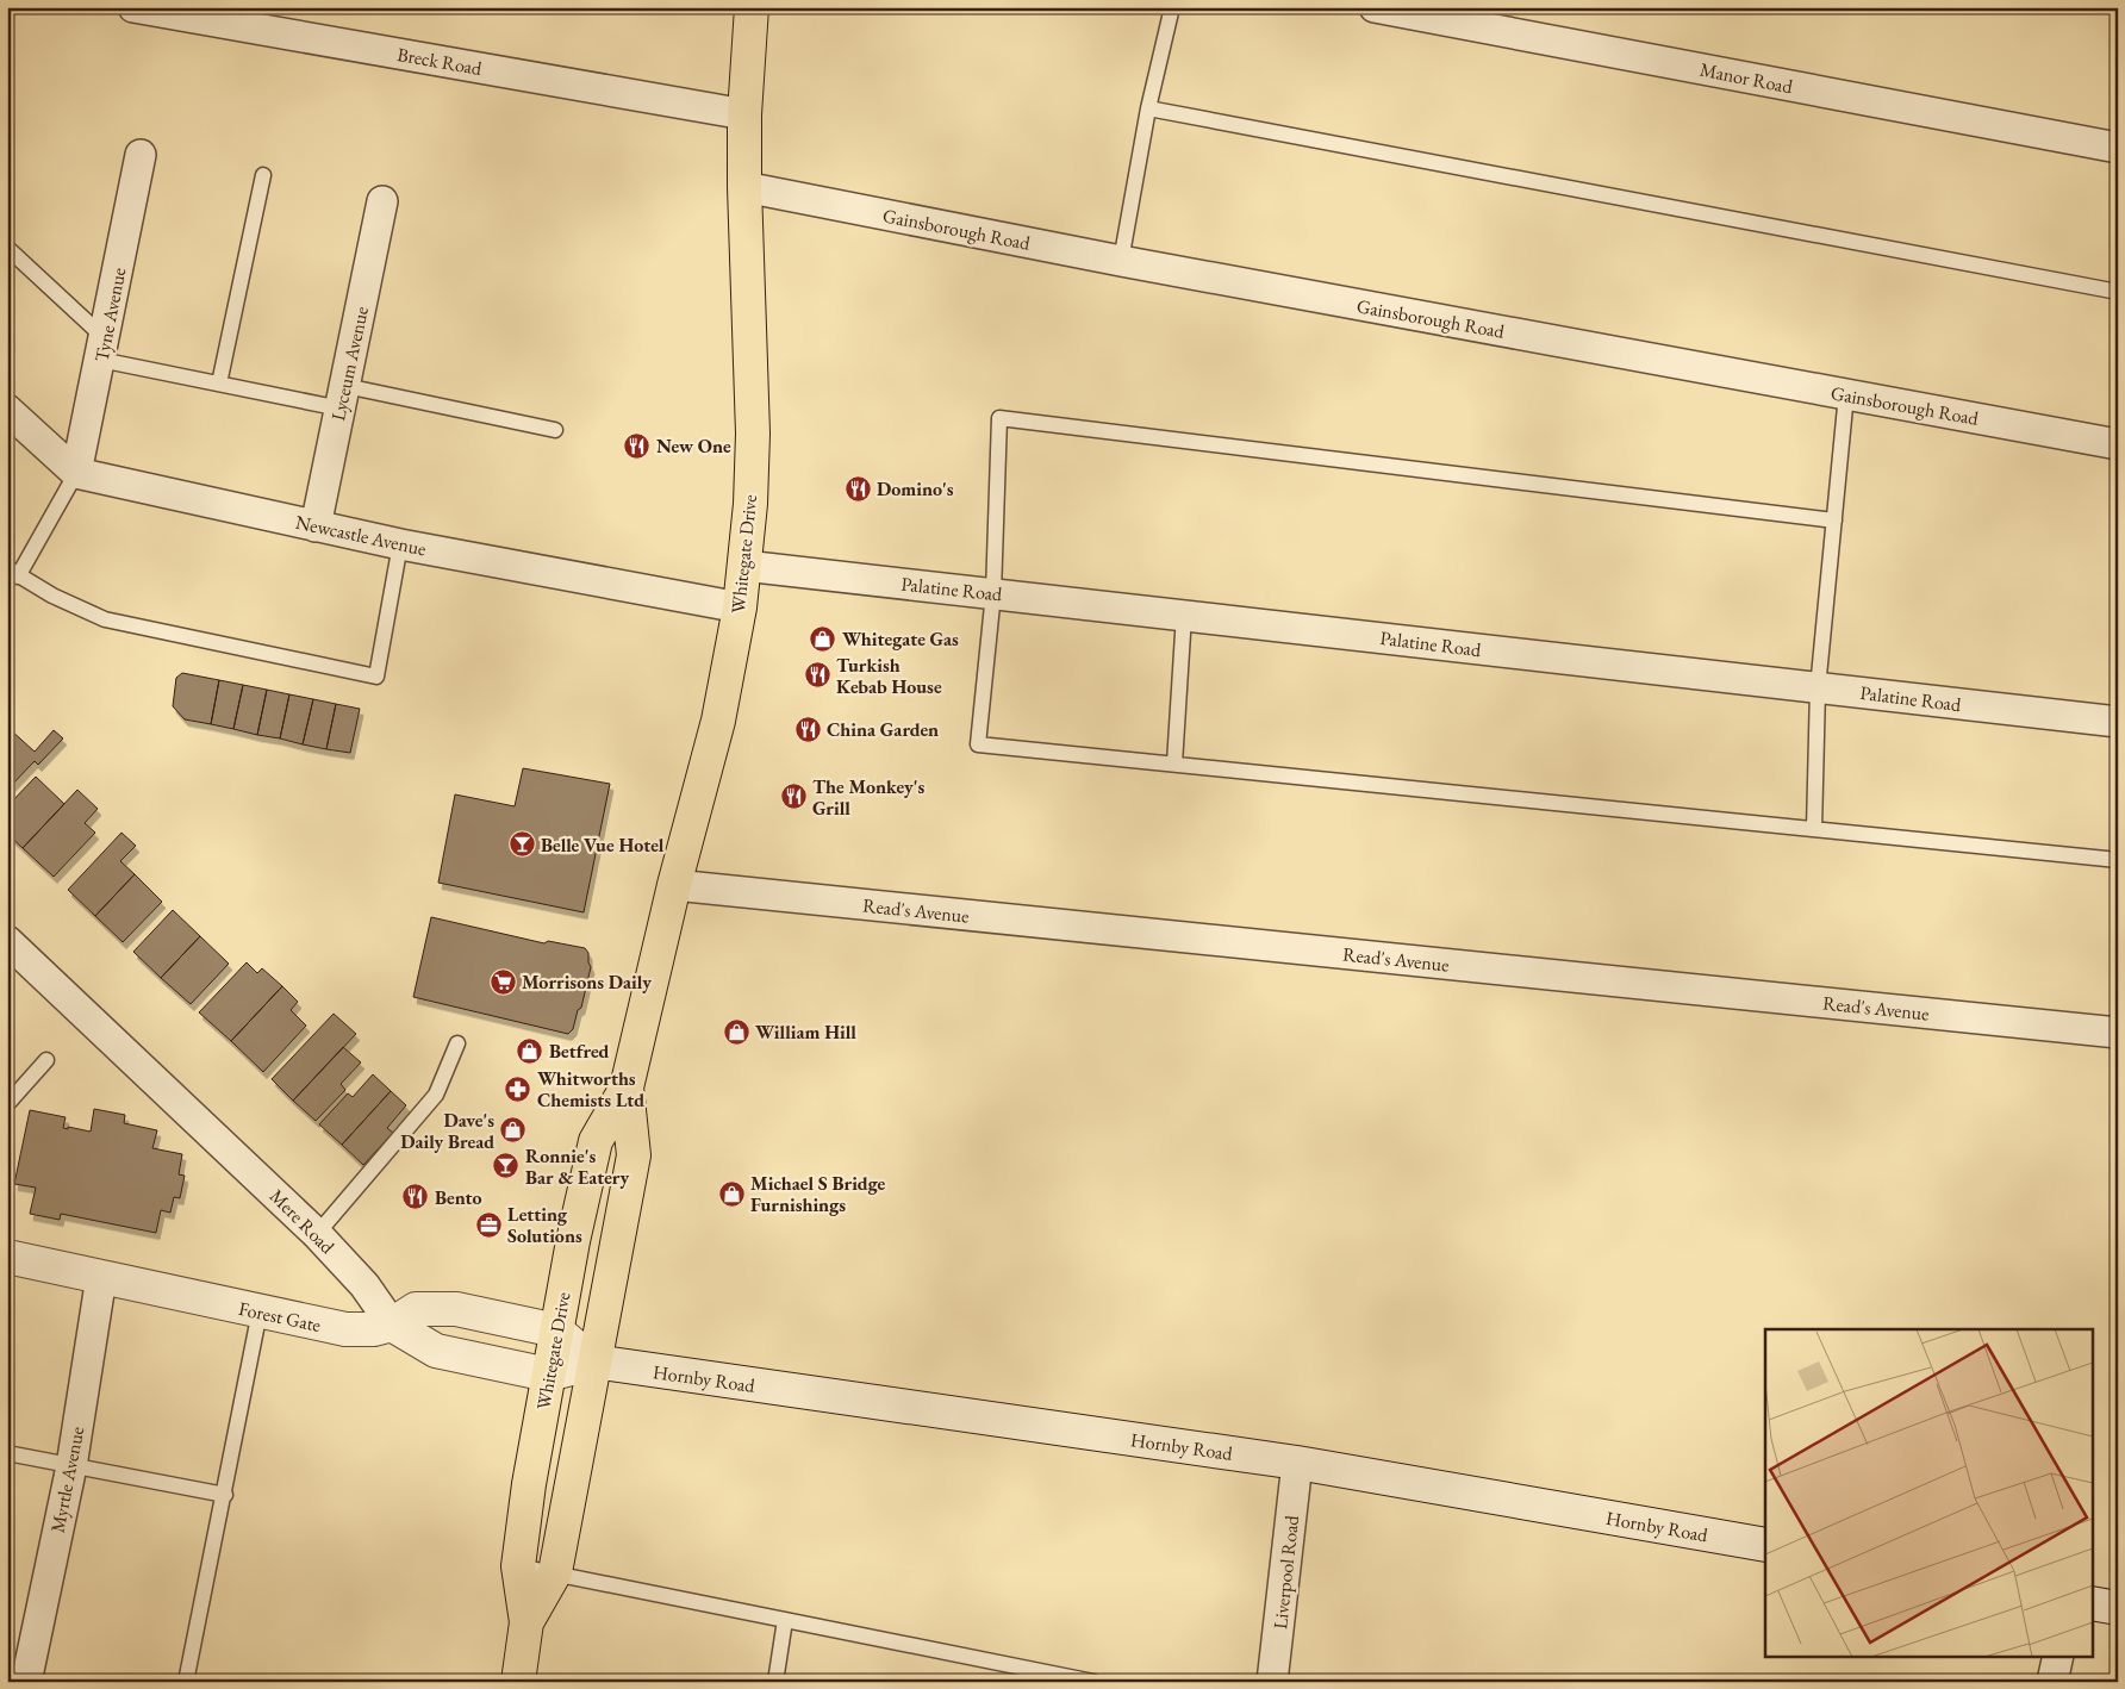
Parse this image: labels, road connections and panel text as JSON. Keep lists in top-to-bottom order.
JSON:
{
  "streets": {
    "main road": ["Whitegate Drive", "Forest Gate", "Hornby Road"],
    "street": [
      "Breck Road",
      "Manor Road",
      "Gainsborough Road",
      "Tyne Avenue",
      "Lyceum Avenue",
      "Newcastle Avenue",
      "Palatine Road",
      "Read's Avenue",
      "Mere Road",
      "Myrtle Avenue",
      "Liverpool Road"
    ]
  },
  "crossings": [
    ["Breck Road", "Whitegate Drive"],
    ["Gainsborough Road", "Whitegate Drive"],
    ["Tyne Avenue", "Newcastle Avenue"],
    ["Lyceum Avenue", "Newcastle Avenue"],
    ["Newcastle Avenue", "Whitegate Drive"],
    ["Whitegate Drive", "Palatine Road"],
    ["Whitegate Drive", "Read's Avenue"],
    ["Whitegate Drive", "Hornby Road"],
    ["Mere Road", "Forest Gate"],
    ["Forest Gate", "Myrtle Avenue"],
    ["Hornby Road", "Liverpool Road"]
  ],
  "places": {
    "restaurant": [
      "New One",
      "Domino's",
      "Turkish Kebab House",
      "China Garden",
      "The Monkey's Grill",
      "Bento"
    ],
    "shop": [
      "Whitegate Gas",
      "William Hill",
      "Betfred",
      "Dave's Daily Bread",
      "Michael S Bridge Furnishings"
    ],
    "bar": ["Belle Vue Hotel", "Ronnie's Bar & Eatery"],
    "supermarket": ["Morrisons Daily"],
    "pharmacy": ["Whitworths Chemists Ltd"],
    "office": ["Letting Solutions"]
  }
}
